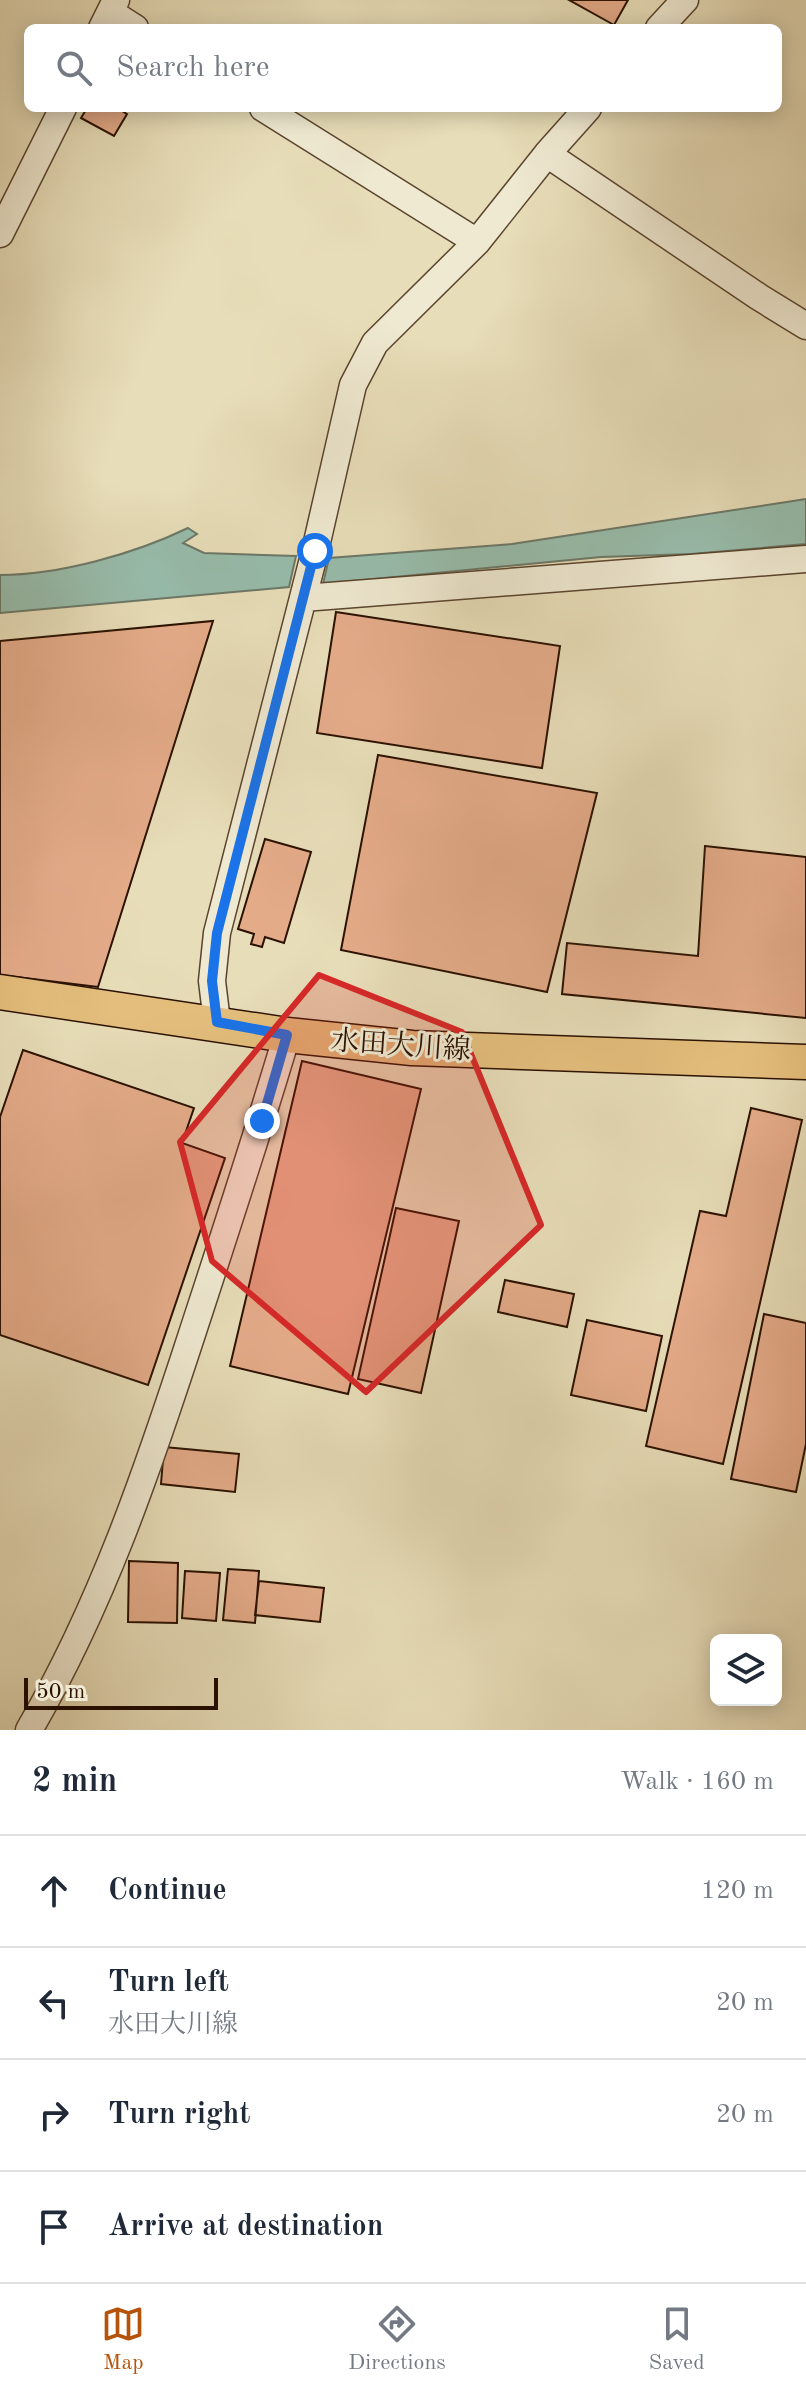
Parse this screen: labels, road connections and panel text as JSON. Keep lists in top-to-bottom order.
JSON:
{
  "streets": {
    "main road": ["水田大川線"]
  },
  "scale_bar": "50 m",
  "page": {
    "search": "Search here",
    "scale": "50 m",
    "heading": ["2 min", "Walk · 160 m"],
    "list": [
      ["Continue", "120 m"],
      ["Turn left", "水田大川線", "20 m"],
      ["Turn right", "20 m"],
      "Arrive at destination"
    ],
    "nav": ["Map", "Directions", "Saved"]
  }
}
